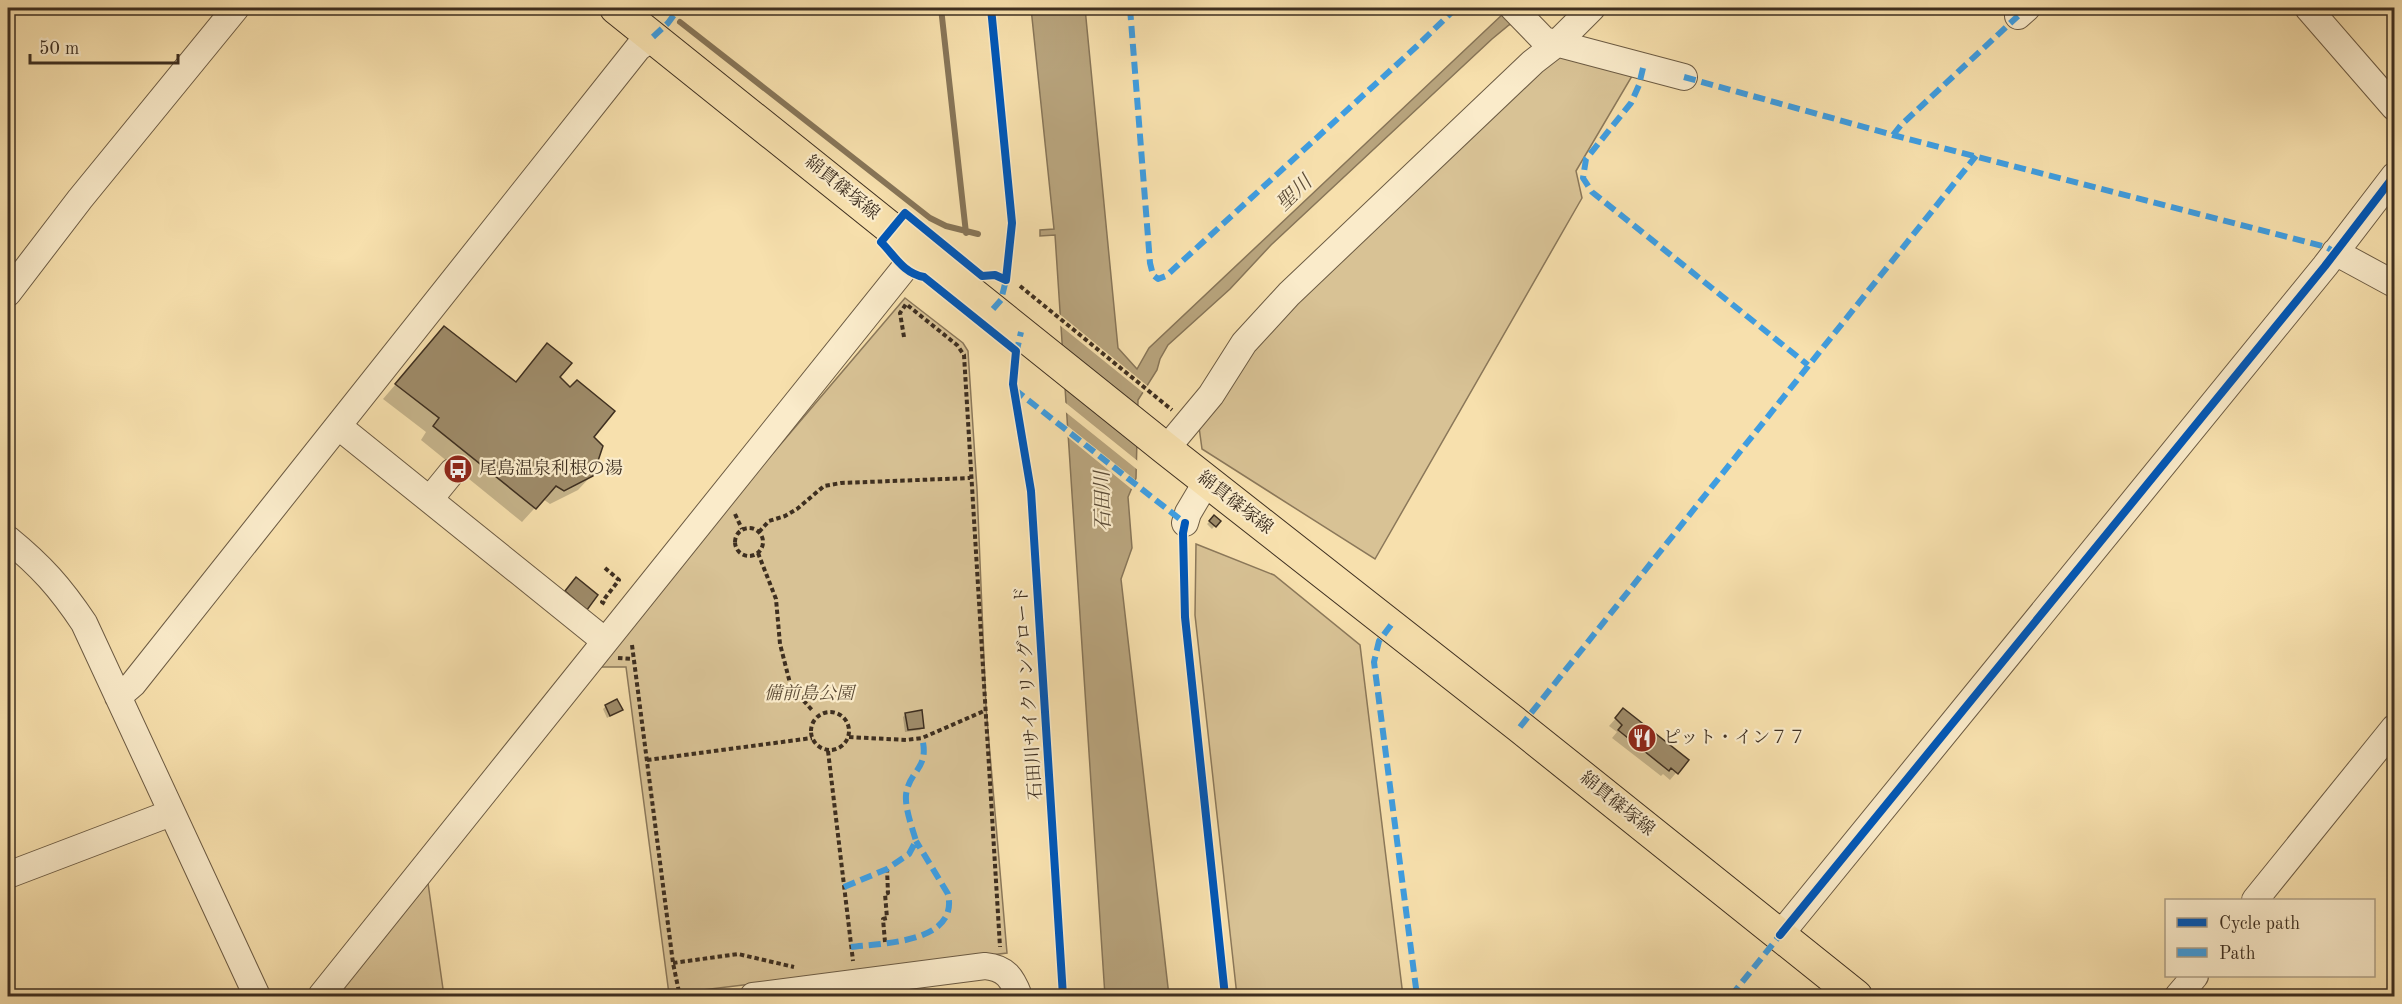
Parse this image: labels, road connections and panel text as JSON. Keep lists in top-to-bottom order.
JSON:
{
  "streets": {
    "main road": ["綿貫篠塚線"],
    "cycle path": ["石田川サイクリングロード"]
  },
  "water": ["聖川", "石田川"],
  "parks": ["備前島公園"],
  "places": {
    "bus stop": ["尾島温泉利根の湯"],
    "restaurant": ["ピット・イン７７"]
  },
  "legend": ["Cycle path", "Path"],
  "scale_bar": "50 m"
}
